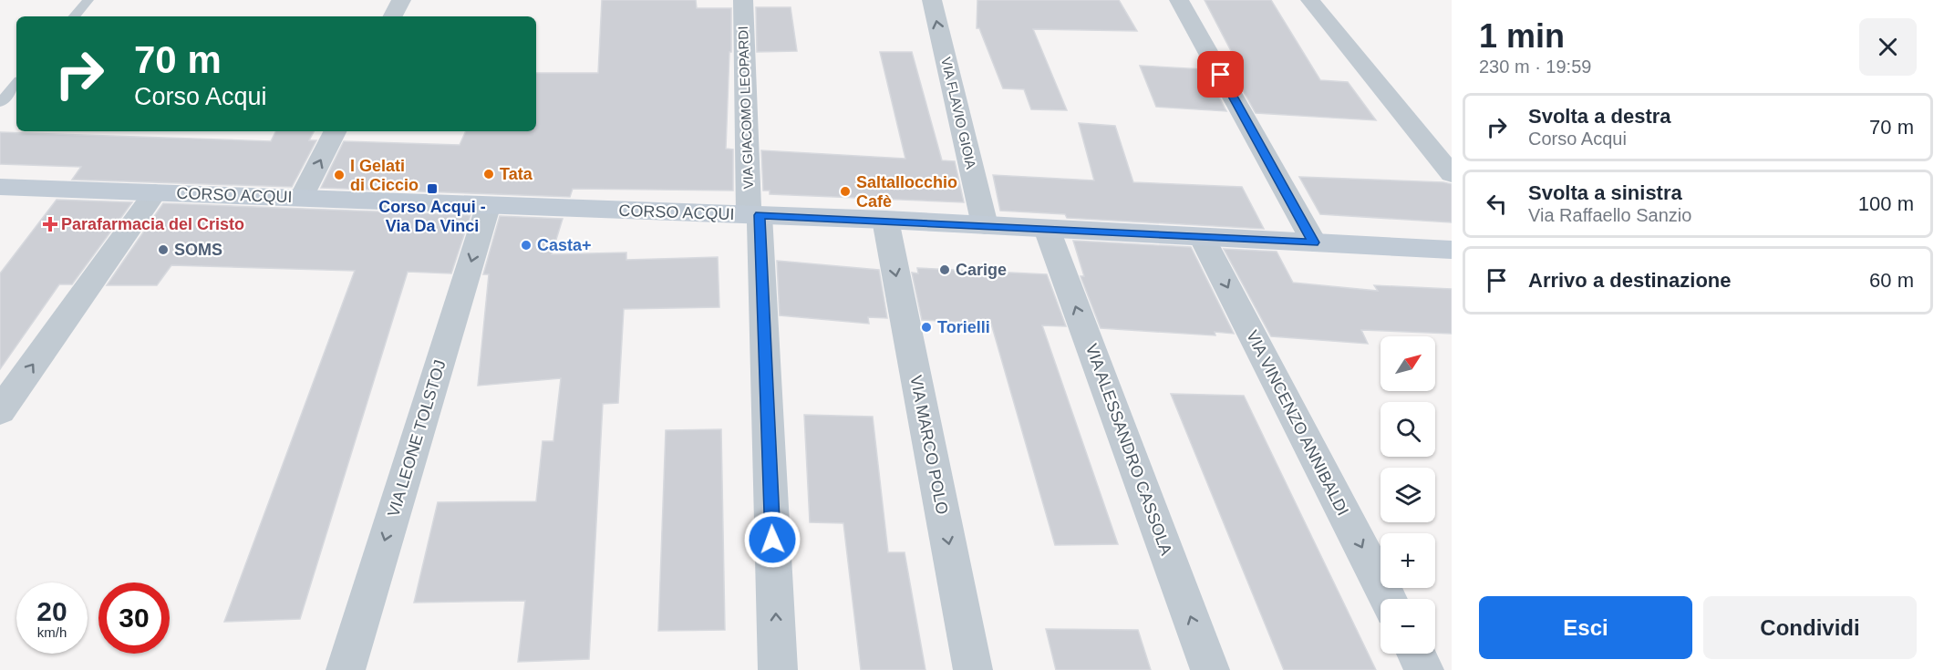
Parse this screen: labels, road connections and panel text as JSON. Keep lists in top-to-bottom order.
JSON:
{
  "streets": {
    "street": [
      "VIA GIACOMO LEOPARDI",
      "VIA FLAVIO GIOIA",
      "CORSO ACQUI",
      "VIA VINCENZO ANNIBALDI",
      "VIA LEONE TOLSTOJ",
      "VIA MARCO POLO",
      "VIA ALESSANDRO CASSOLA"
    ]
  },
  "crossings": [
    ["VIA GIACOMO LEOPARDI", "CORSO ACQUI"],
    ["VIA FLAVIO GIOIA", "CORSO ACQUI"],
    ["CORSO ACQUI", "VIA VINCENZO ANNIBALDI"],
    ["CORSO ACQUI", "VIA LEONE TOLSTOJ"],
    ["CORSO ACQUI", "VIA MARCO POLO"],
    ["CORSO ACQUI", "VIA ALESSANDRO CASSOLA"]
  ],
  "one_way": [
    "VIA GIACOMO LEOPARDI",
    "VIA VINCENZO ANNIBALDI",
    "VIA LEONE TOLSTOJ",
    "VIA MARCO POLO",
    "VIA ALESSANDRO CASSOLA"
  ],
  "places": {
    "other": [
      "Tata",
      "I Gelati di Ciccio",
      "Saltallocchio Cafè",
      "Casta+",
      "SOMS",
      "Carige",
      "Torielli"
    ],
    "transit": ["Corso Acqui - Via Da Vinci"],
    "health": ["Parafarmacia del Cristo"]
  },
  "north": "top right",
  "page": {
    "heading": ["1 min", "230 m · 19:59"],
    "turn": ["70 m", "Corso Acqui"],
    "list": [
      {
        "name": "Svolta a destra",
        "note": "Corso Acqui",
        "value": "70 m"
      },
      {
        "name": "Svolta a sinistra",
        "note": "Via Raffaello Sanzio",
        "value": "100 m"
      },
      {
        "name": "Arrivo a destinazione",
        "value": "60 m"
      }
    ],
    "map_buttons": ["+", "−"],
    "speed": "20 km/h",
    "limit": "30",
    "buttons": ["Esci", "Condividi"]
  }
}
